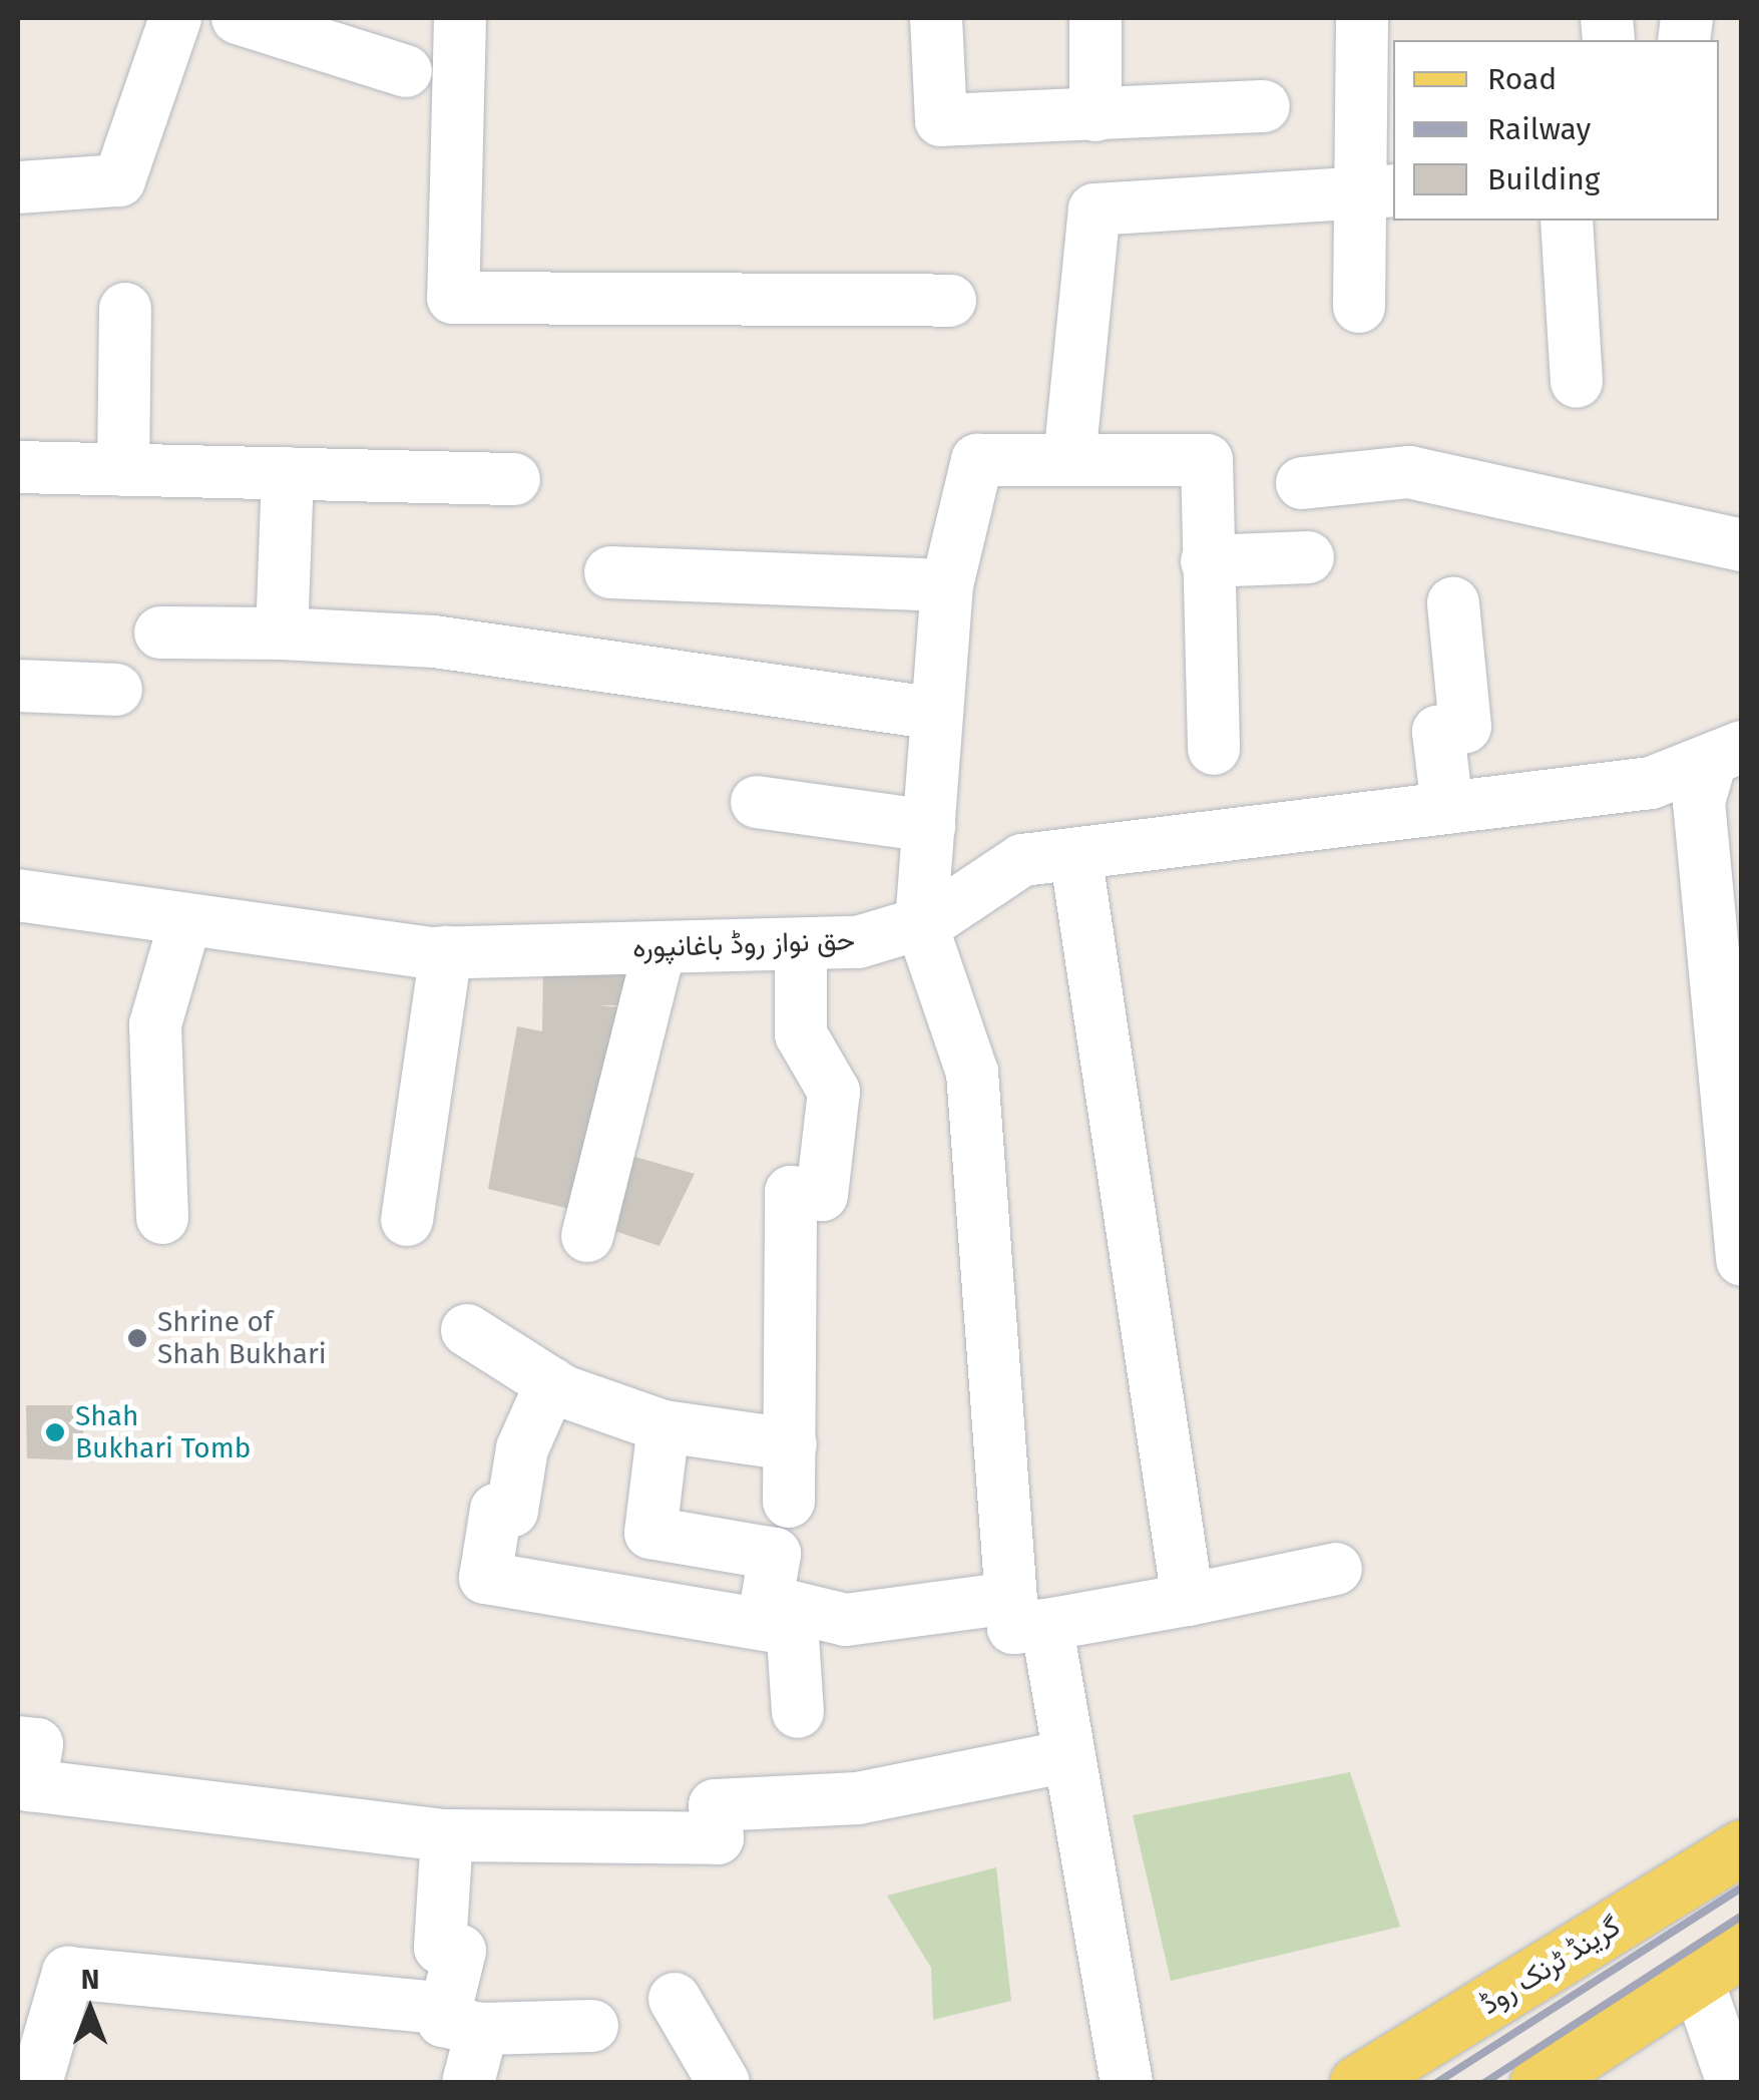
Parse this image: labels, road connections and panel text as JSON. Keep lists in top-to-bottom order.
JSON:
{
  "streets": {
    "main road": ["گرینڈ ٹرنک روڈ"],
    "street": ["حق نواز روڈ باغانپورہ"]
  },
  "places": ["Shrine of Shah Bukhari", "Shah Bukhari Tomb"],
  "legend": ["Road", "Railway", "Building"],
  "north": "top"
}
